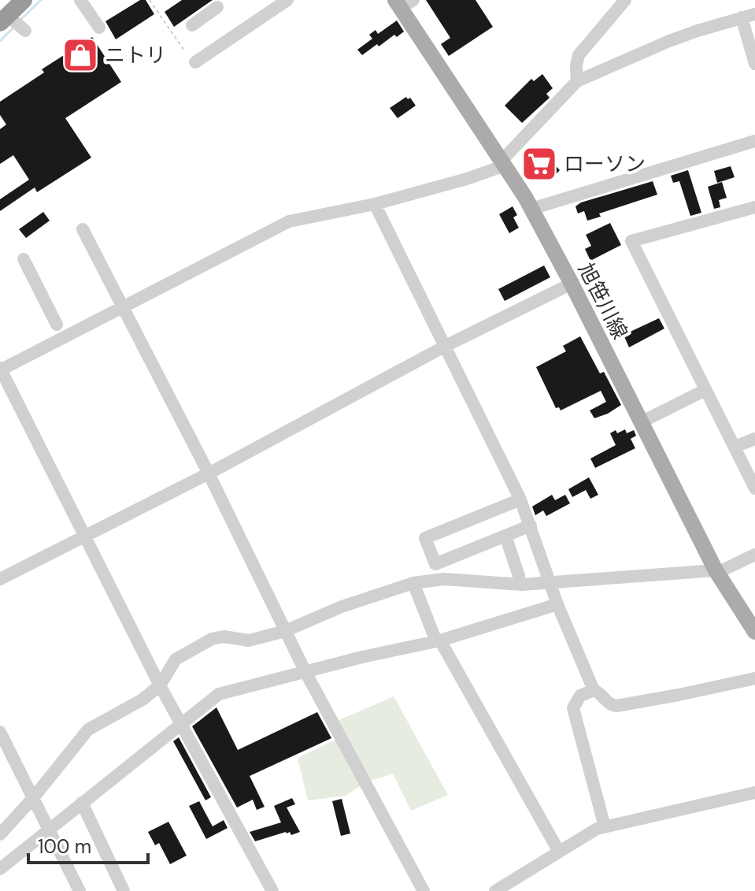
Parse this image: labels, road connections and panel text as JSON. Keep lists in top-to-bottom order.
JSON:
{
  "streets": {
    "main road": ["旭笹川線"]
  },
  "places": {
    "shop": ["ニトリ"],
    "supermarket": ["ローソン"]
  },
  "scale_bar": "100 m"
}
